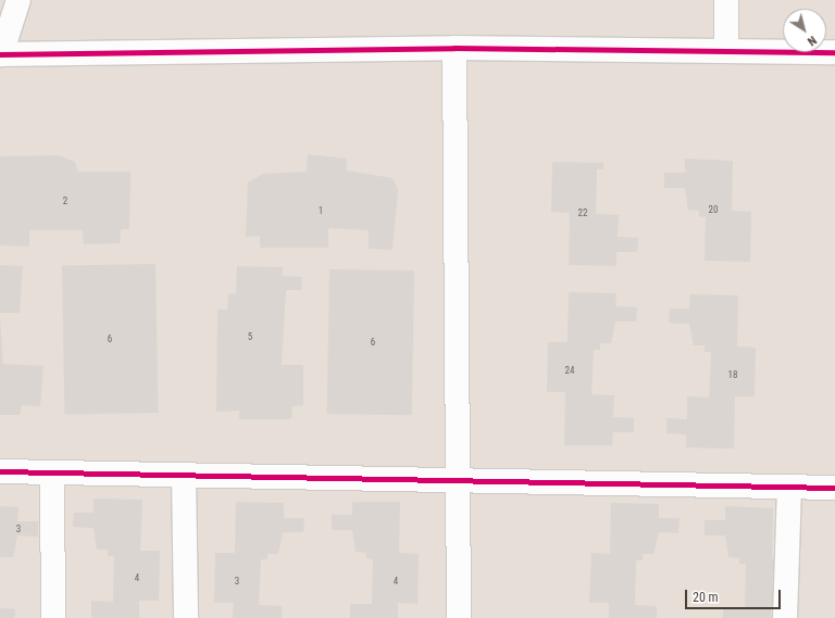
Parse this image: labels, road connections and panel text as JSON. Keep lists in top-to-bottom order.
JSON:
{
  "house_numbers": [
    "2",
    "20",
    "1",
    "22",
    "5",
    "6",
    "6",
    "24",
    "18",
    "3",
    "4",
    "3",
    "4"
  ],
  "scale_bar": "20 m",
  "north": "bottom right"
}
